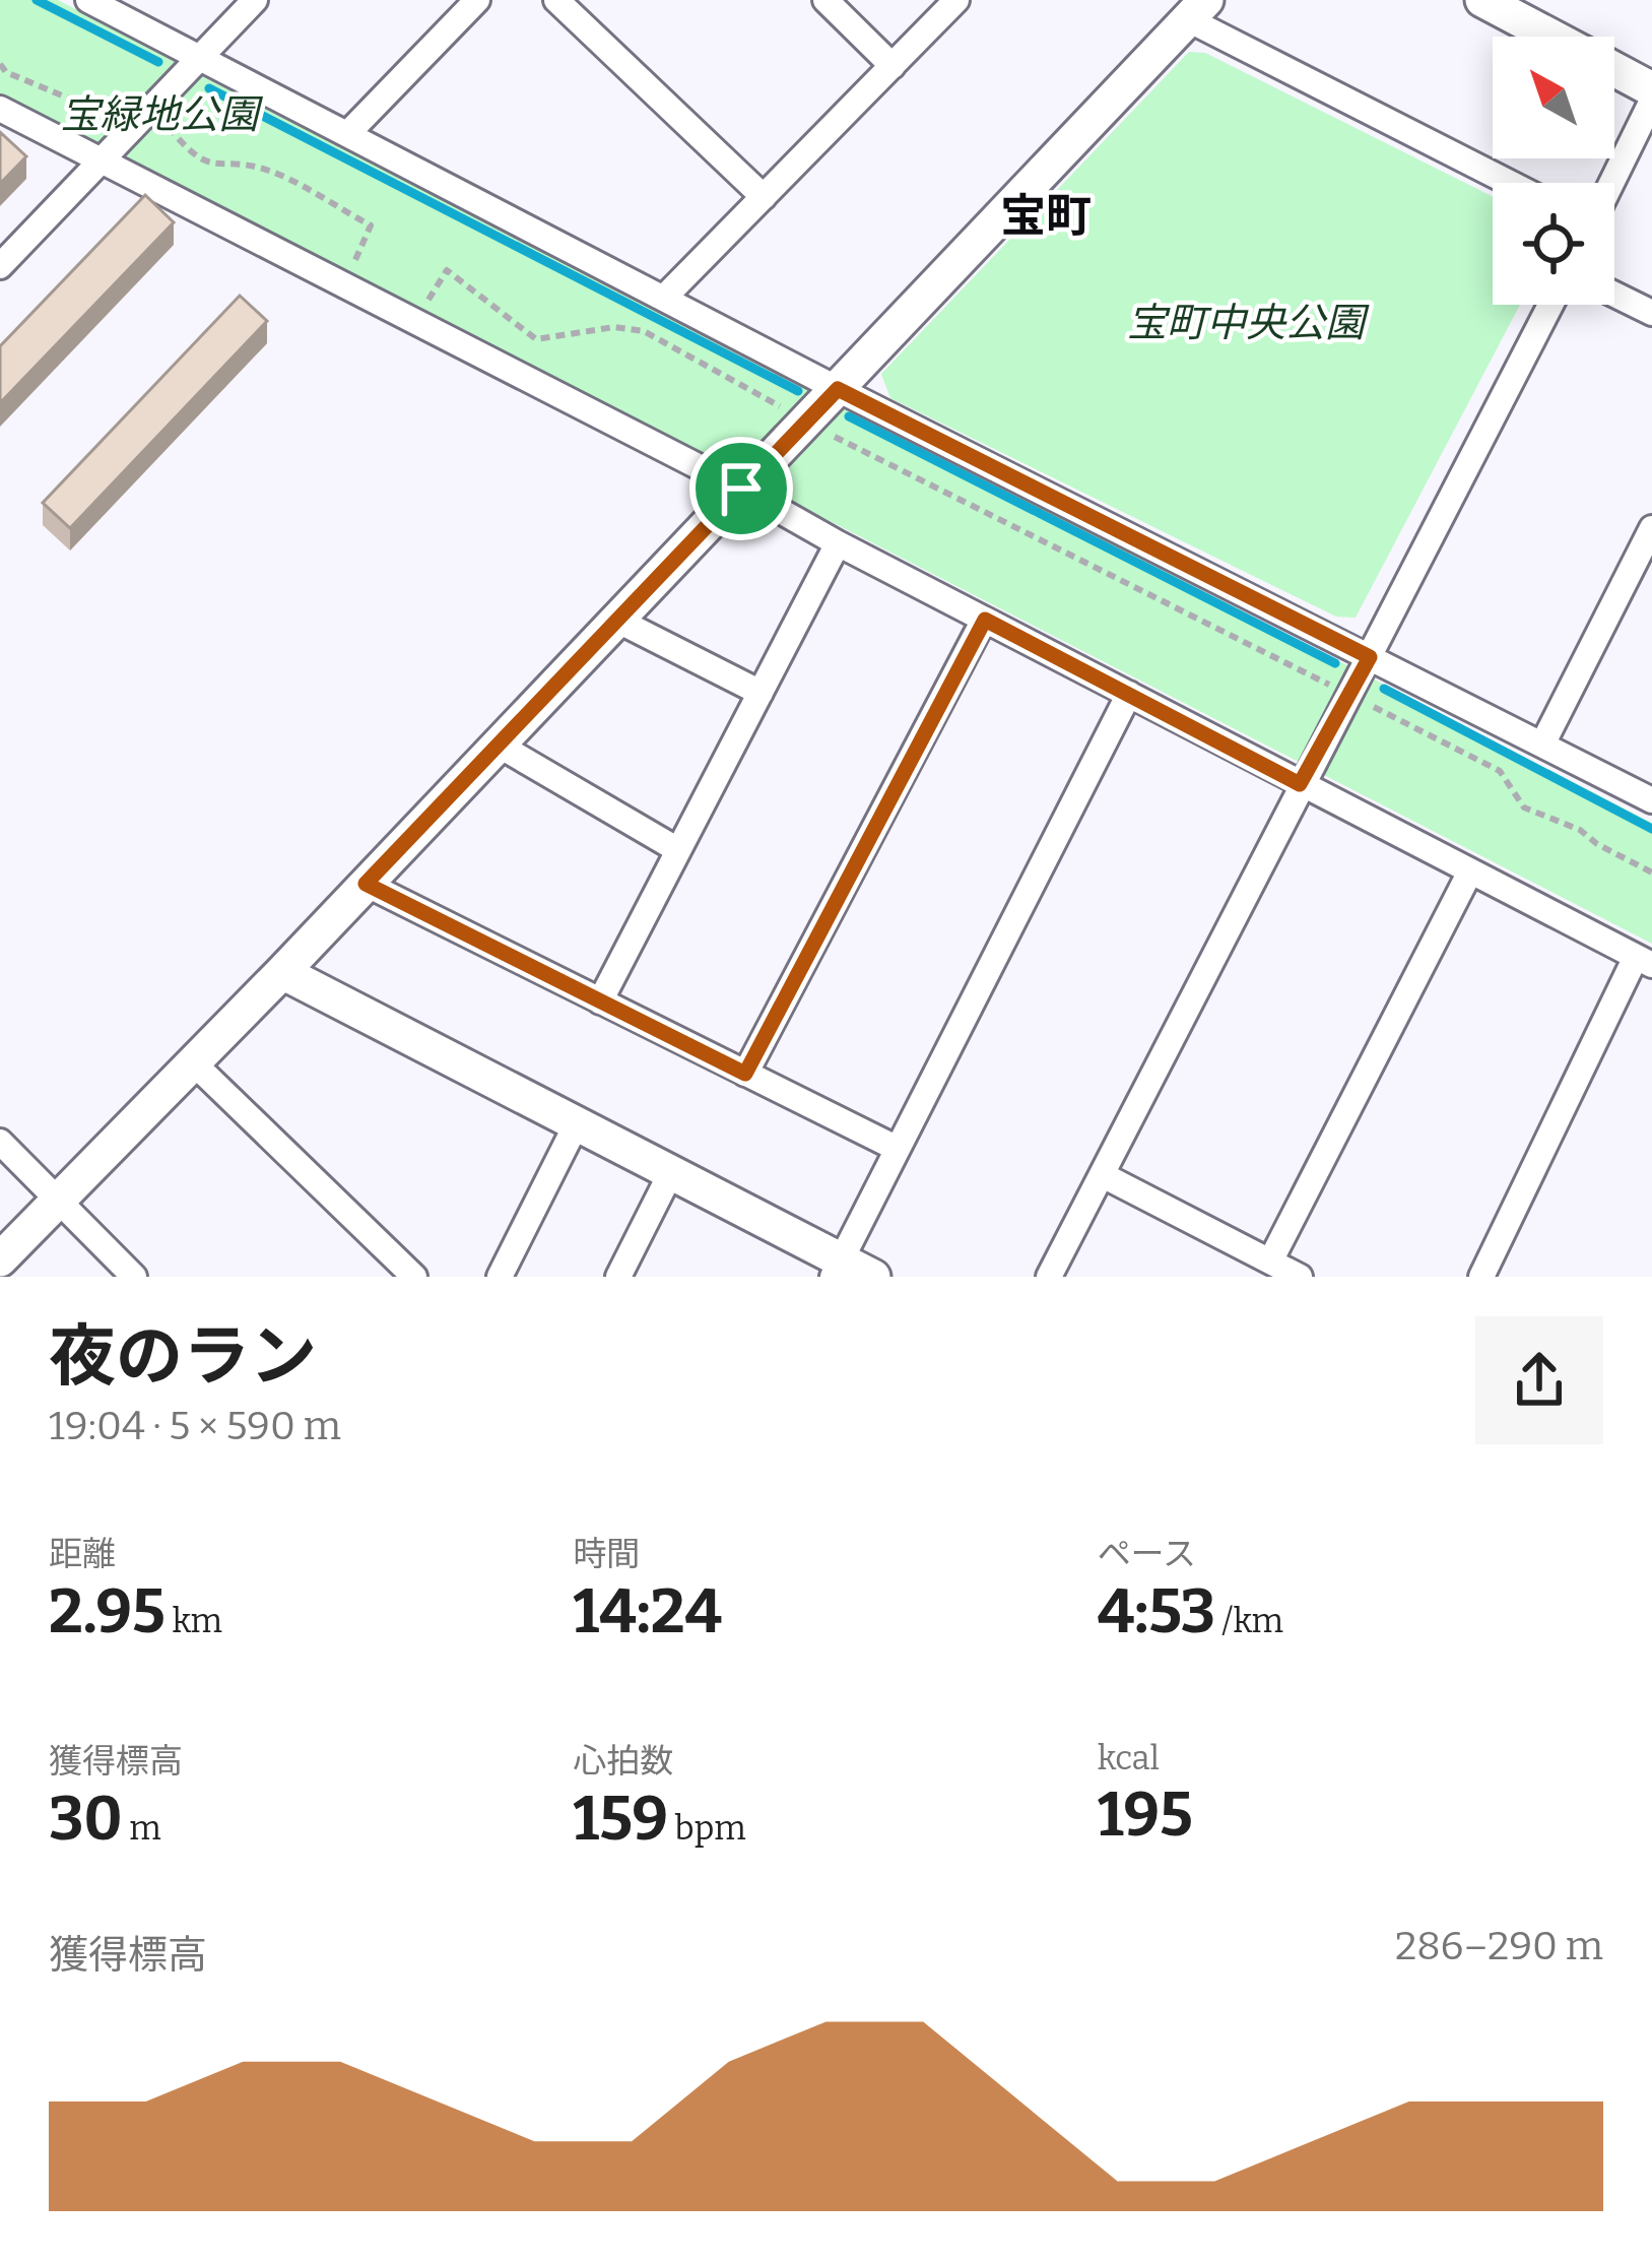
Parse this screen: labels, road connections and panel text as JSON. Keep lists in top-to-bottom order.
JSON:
{
  "districts": ["宝町"],
  "parks": ["宝緑地公園", "宝町中央公園"],
  "north": "top left",
  "page": {
    "heading": ["夜のラン", "19:04 · 5 × 590 m"],
    "stats": [
      ["距離", "2.95 km"],
      ["時間", "14:24"],
      ["ペース", "4:53 /km"],
      ["獲得標高", "30 m"],
      ["心拍数", "159 bpm"],
      ["kcal", "195"]
    ],
    "chart": ["獲得標高", "286–290 m"]
  }
}
